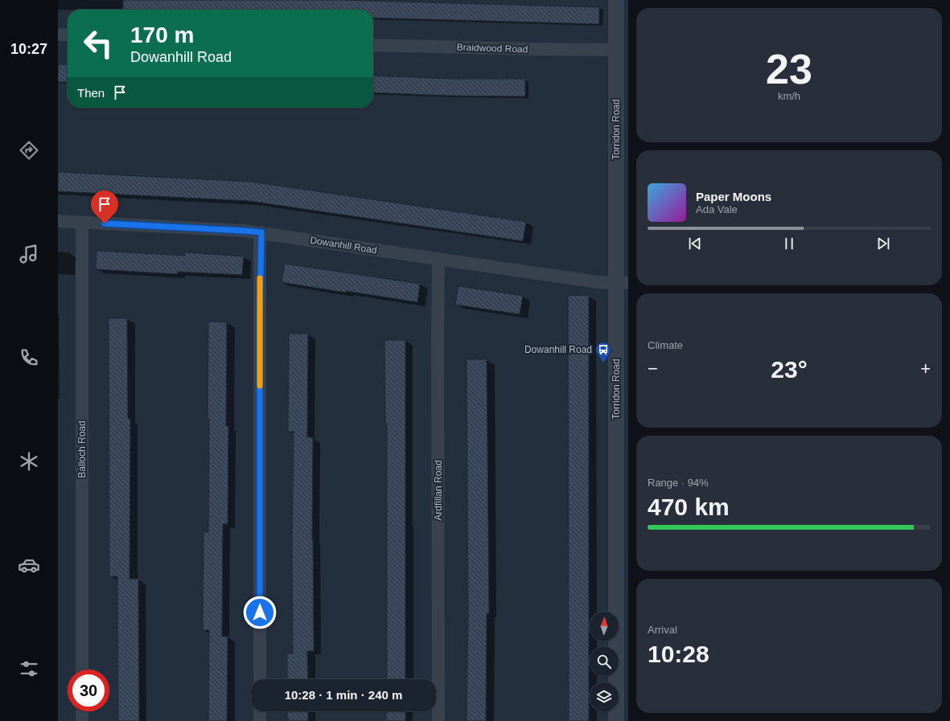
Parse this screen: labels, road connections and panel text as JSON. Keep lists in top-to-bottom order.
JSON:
{
  "streets": {
    "street": [
      "Braidwood Road",
      "Torridon Road",
      "Dowanhill Road",
      "Balloch Road",
      "Ardfillan Road"
    ]
  },
  "crossings": [
    ["Braidwood Road", "Torridon Road"],
    ["Torridon Road", "Dowanhill Road"],
    ["Dowanhill Road", "Balloch Road"],
    ["Dowanhill Road", "Ardfillan Road"]
  ],
  "places": {
    "bus stop": ["Dowanhill Road"]
  },
  "north": "top",
  "page": {
    "tabs": "10:27",
    "tile": [
      ["23", "km/h"],
      "Climate",
      ["Range · 94%", "470 km"],
      ["Arrival", "10:28"]
    ],
    "turn": ["170 m", "Dowanhill Road"],
    "then": "Then",
    "song": ["Paper Moons", "Ada Vale"],
    "heat": ["−", "23°", "+"],
    "limit": "30",
    "trip": "10:28 · 1 min · 240 m"
  }
}
